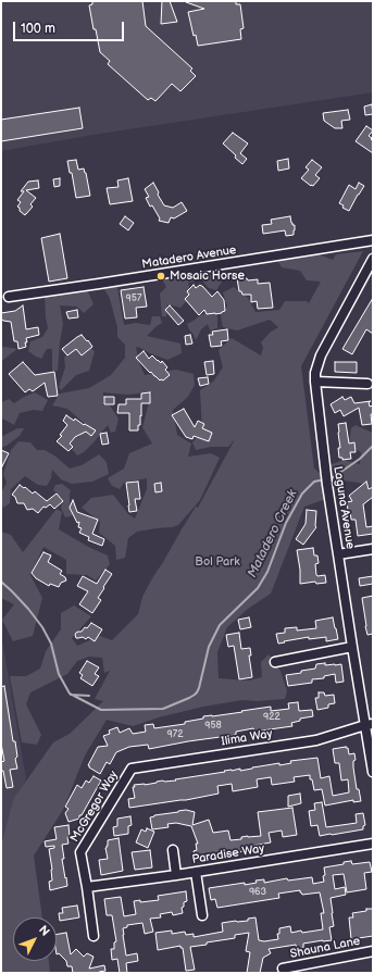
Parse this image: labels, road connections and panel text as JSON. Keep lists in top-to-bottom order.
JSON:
{
  "streets": {
    "street": [
      "Matadero Avenue",
      "Laguna Avenue",
      "Ilima Way",
      "McGregor Way",
      "Paradise Way",
      "Shauna Lane"
    ]
  },
  "crossings": [
    ["Laguna Avenue", "Ilima Way"],
    ["Ilima Way", "McGregor Way"],
    ["McGregor Way", "Paradise Way"]
  ],
  "water": ["Matadero Creek"],
  "parks": ["Bol Park"],
  "places": ["Mosaic Horse"],
  "house_numbers": [
    "957",
    "922",
    "958",
    "972",
    "963"
  ],
  "scale_bar": "100 m",
  "north": "top right"
}
